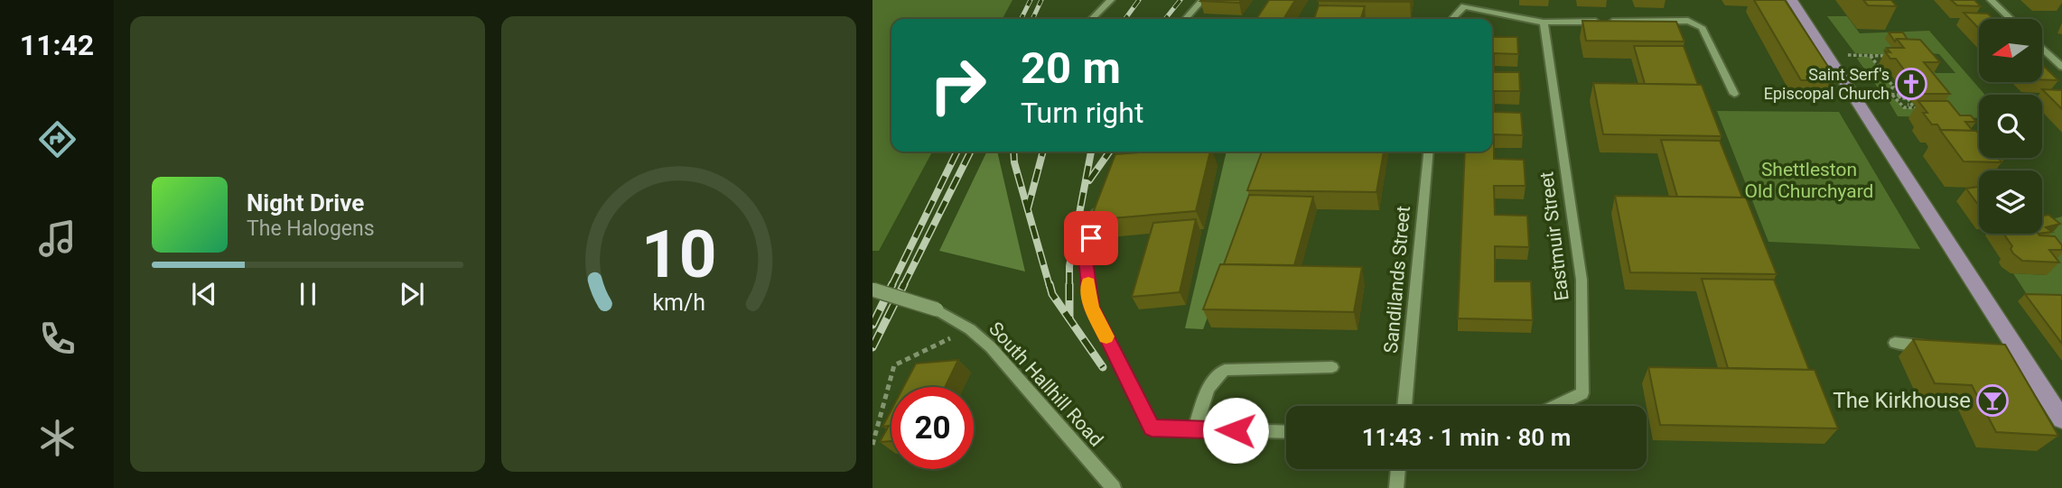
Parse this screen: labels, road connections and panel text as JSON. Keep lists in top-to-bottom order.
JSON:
{
  "streets": {
    "street": ["Eastmuir Street", "Sandilands Street", "South Hallhill Road"]
  },
  "parks": ["Shettleston Old Churchyard"],
  "places": {
    "church": ["Saint Serf's Episcopal Church"],
    "bar": ["The Kirkhouse"]
  },
  "north": "left",
  "page": {
    "tabs": "11:42",
    "turn": ["20 m", "Turn right"],
    "song": ["Night Drive", "The Halogens"],
    "limit": "20",
    "trip": "11:43 · 1 min · 80 m",
    "gauge": ["10", "km/h"]
  }
}
